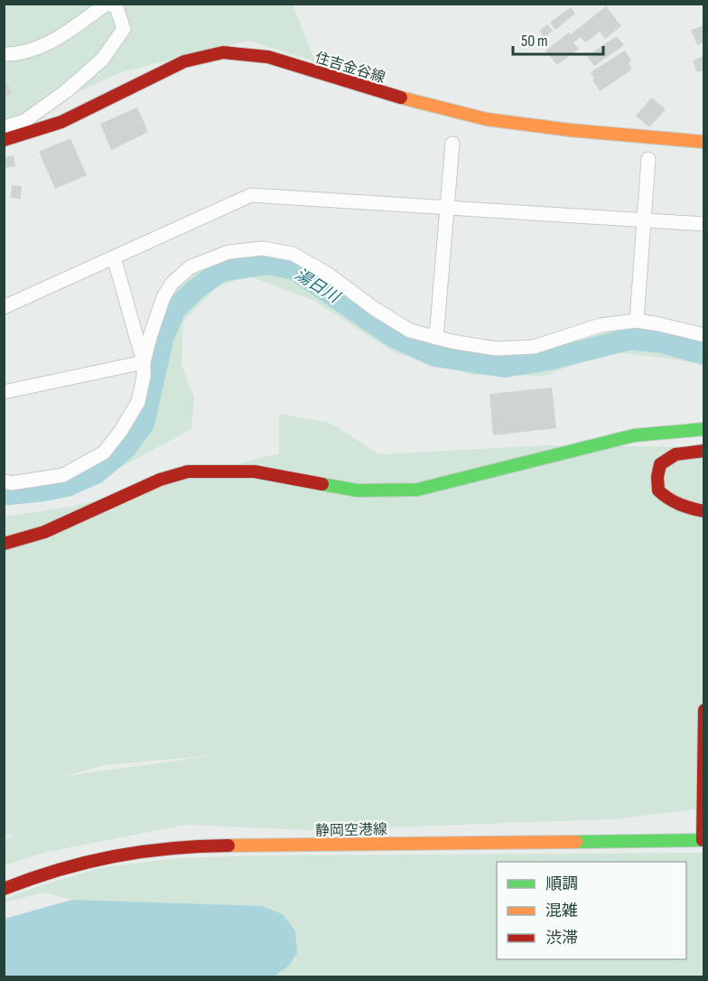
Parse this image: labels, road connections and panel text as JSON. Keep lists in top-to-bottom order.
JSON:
{
  "streets": {
    "main road": ["住吉金谷線", "静岡空港線"]
  },
  "water": ["湯日川"],
  "legend": ["順調", "混雑", "渋滞"],
  "scale_bar": "50 m"
}
